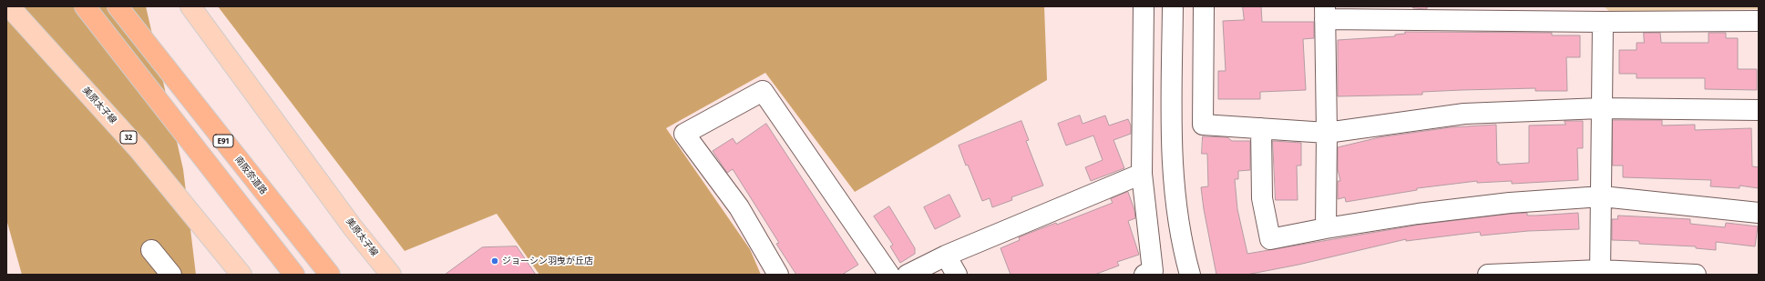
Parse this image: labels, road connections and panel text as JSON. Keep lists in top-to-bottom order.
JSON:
{
  "streets": {
    "highway": ["E91", "南阪奈道路"],
    "main road": ["美原太子線", "32"]
  },
  "places": ["ジョーシン羽曳が丘店"]
}
